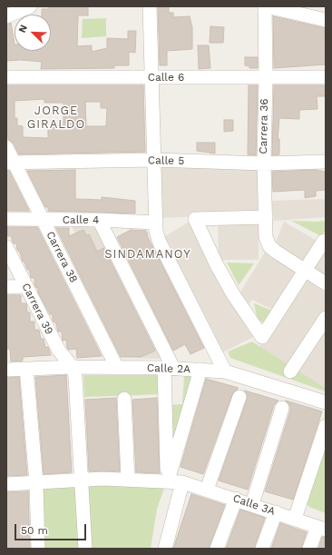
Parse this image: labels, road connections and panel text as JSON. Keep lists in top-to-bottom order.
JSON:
{
  "streets": {
    "street": [
      "Calle 6",
      "Carrera 36",
      "Calle 5",
      "Calle 4",
      "Carrera 38",
      "Carrera 39",
      "Calle 2A",
      "Calle 3A"
    ]
  },
  "crossings": [
    ["Calle 6", "Carrera 36"],
    ["Carrera 36", "Calle 5"],
    ["Calle 5", "Carrera 38"],
    ["Calle 4", "Carrera 38"],
    ["Carrera 38", "Calle 2A"],
    ["Carrera 39", "Calle 2A"]
  ],
  "districts": ["JORGE GIRALDO", "SINDAMANOY"],
  "scale_bar": "50 m",
  "north": "top left"
}
